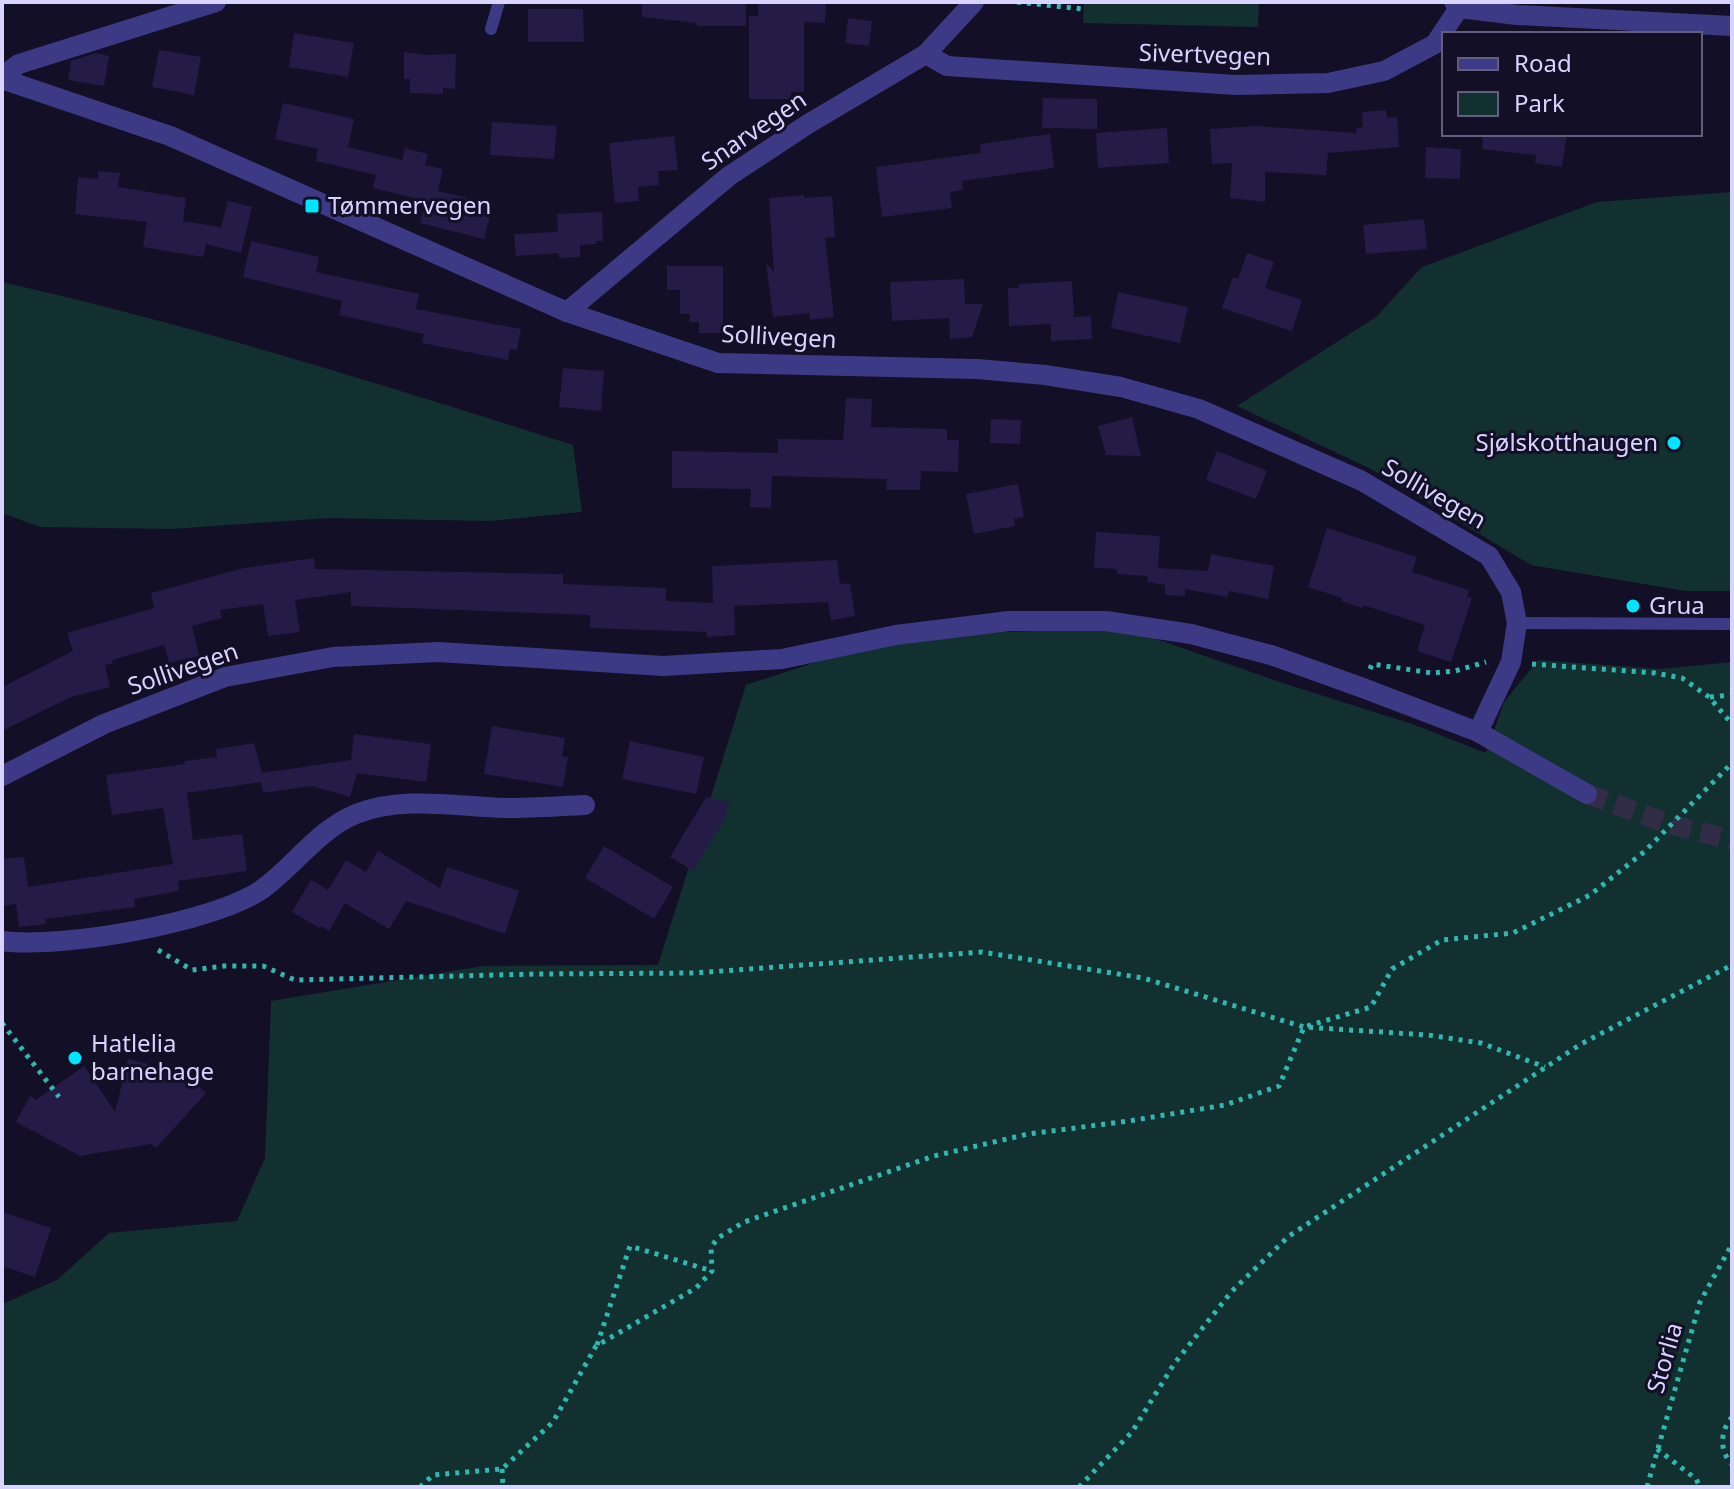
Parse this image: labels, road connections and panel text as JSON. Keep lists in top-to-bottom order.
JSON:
{
  "streets": {
    "street": ["Sivertvegen", "Snarvegen", "Sollivegen"],
    "path": ["Storlia"]
  },
  "crossings": [
    ["Sivertvegen", "Snarvegen"],
    ["Snarvegen", "Sollivegen"]
  ],
  "places": {
    "transit": ["Tømmervegen"],
    "other": ["Sjølskotthaugen", "Grua", "Hatlelia barnehage"]
  },
  "legend": ["Road", "Park"]
}
